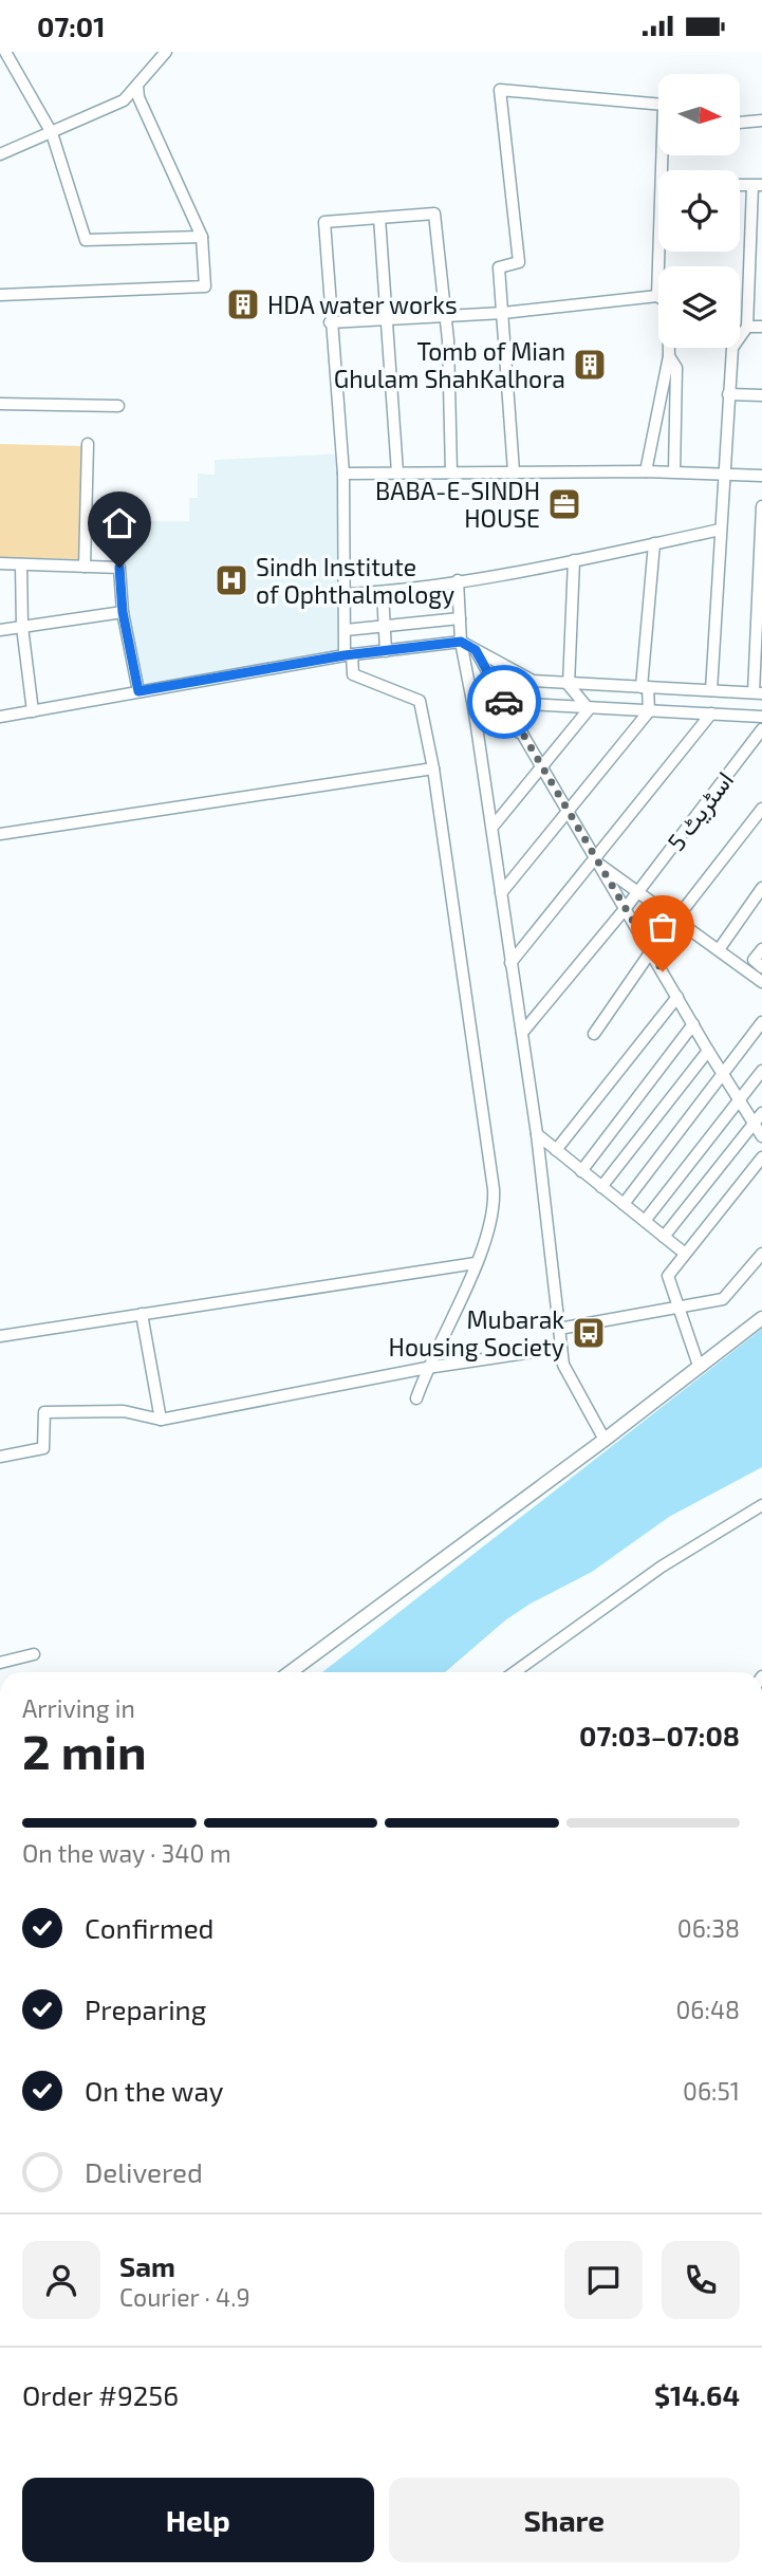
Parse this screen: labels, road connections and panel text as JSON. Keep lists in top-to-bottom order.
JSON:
{
  "streets": {
    "street": ["اسٹریٹ 5"]
  },
  "places": {
    "building": ["HDA water works", "Tomb of Mian Ghulam ShahKalhora"],
    "office": ["BABA-E-SINDH HOUSE"],
    "hospital": ["Sindh Institute of Ophthalmology"],
    "bus stop": ["Mubarak Housing Society"]
  },
  "north": "right",
  "page": {
    "status": "07:01",
    "heading": ["2 min", "Arriving in", "07:03–07:08"],
    "panel": [
      "Sam",
      "Courier · 4.9",
      "Order #9256",
      "$14.64"
    ],
    "bar": "On the way · 340 m",
    "list": [
      ["Confirmed", "06:38"],
      ["Preparing", "06:48"],
      ["On the way", "06:51"],
      "Delivered"
    ],
    "buttons": ["Help", "Share"]
  }
}
